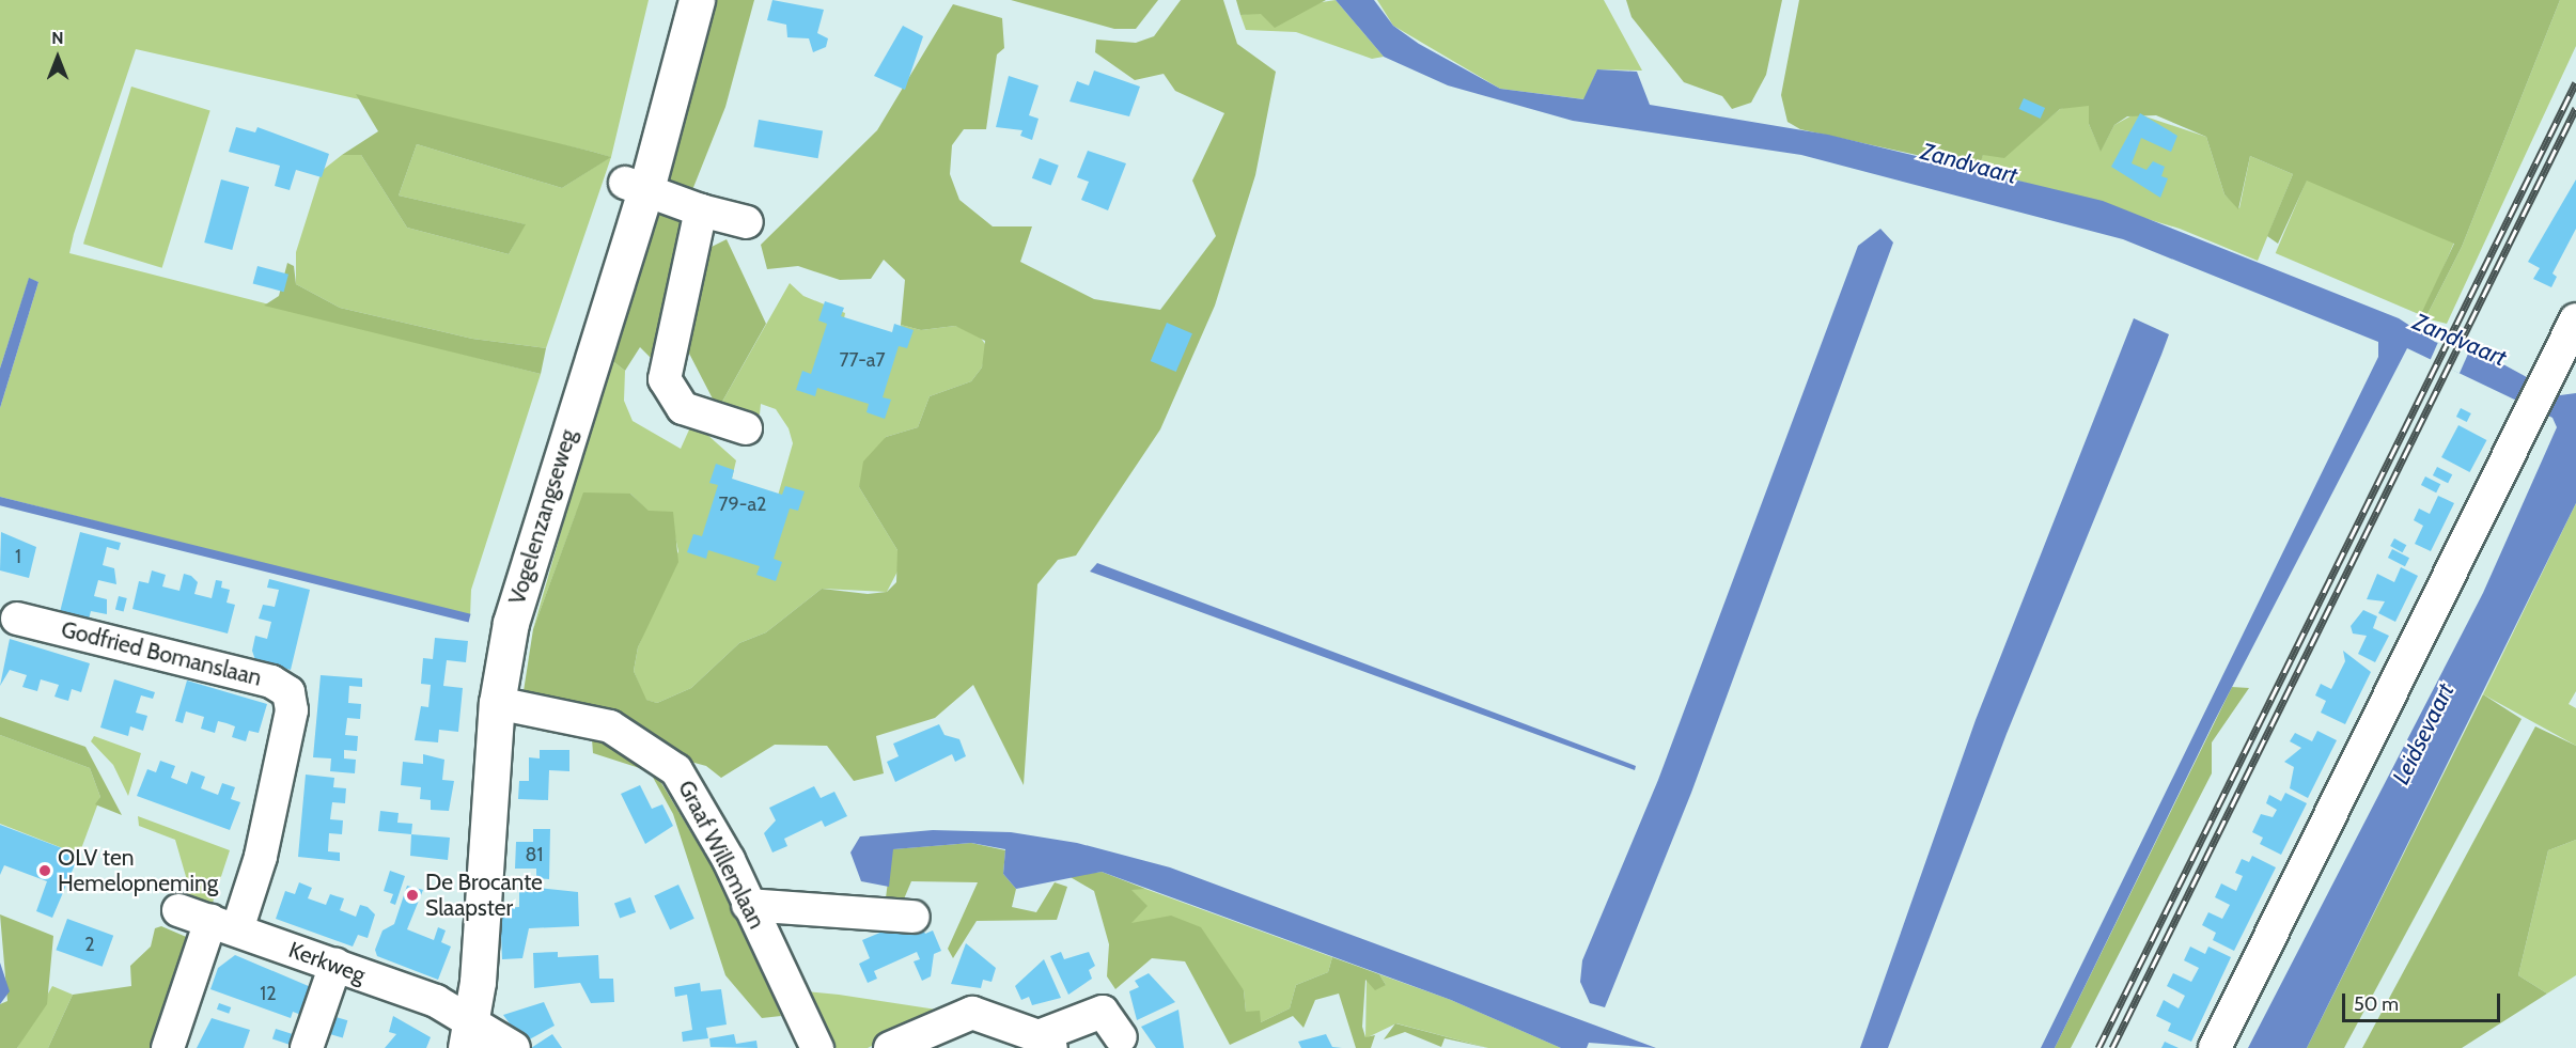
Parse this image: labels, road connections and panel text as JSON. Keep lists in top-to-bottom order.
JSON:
{
  "streets": {
    "main road": ["Vogelenzangseweg"],
    "street": ["Godfried Bomanslaan", "Graaf Willemlaan", "Kerkweg"]
  },
  "crossings": [
    ["Vogelenzangseweg", "Graaf Willemlaan"],
    ["Vogelenzangseweg", "Kerkweg"],
    ["Godfried Bomanslaan", "Kerkweg"]
  ],
  "water": ["Zandvaart", "Leidsevaart"],
  "places": ["OLV ten Hemelopneming", "De Brocante Slaapster"],
  "house_numbers": [
    "77-a7",
    "79-a2",
    "1",
    "81",
    "2",
    "12"
  ],
  "scale_bar": "50 m",
  "north": "top"
}
